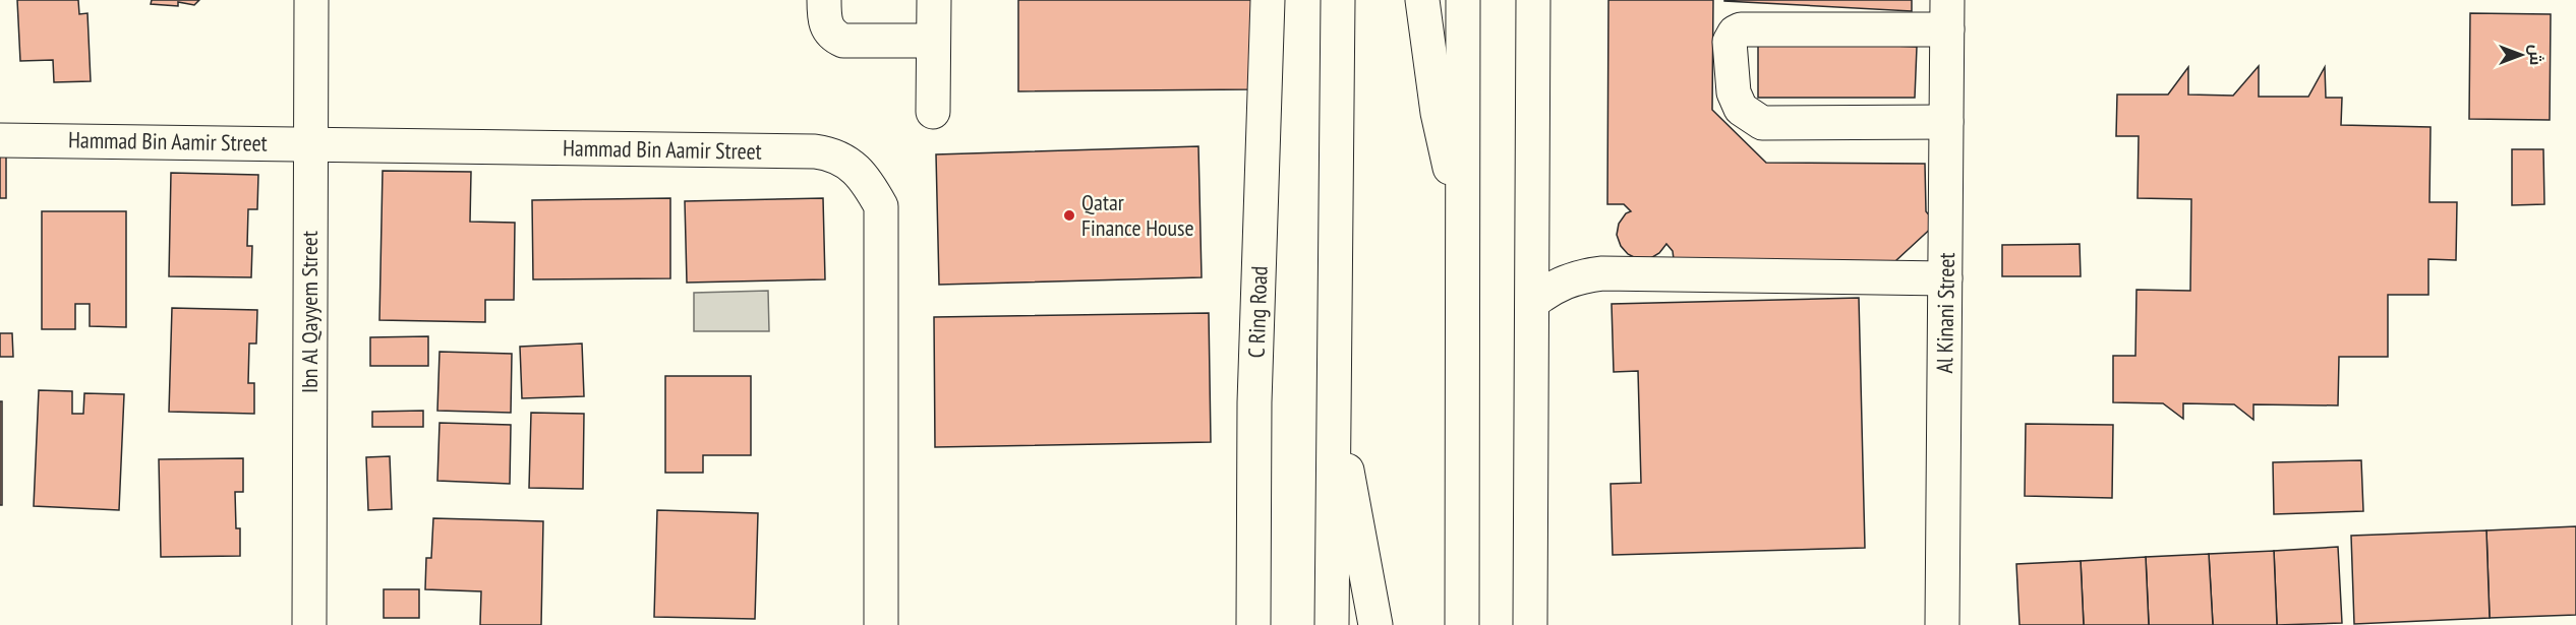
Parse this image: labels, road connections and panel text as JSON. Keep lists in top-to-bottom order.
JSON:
{
  "streets": {
    "main road": [
      "Hammad Bin Aamir Street",
      "Ibn Al Qayyem Street",
      "C Ring Road",
      "Al Kinani Street"
    ]
  },
  "crossings": [
    ["Hammad Bin Aamir Street", "Ibn Al Qayyem Street"]
  ],
  "places": ["Qatar Finance House"],
  "north": "right"
}
